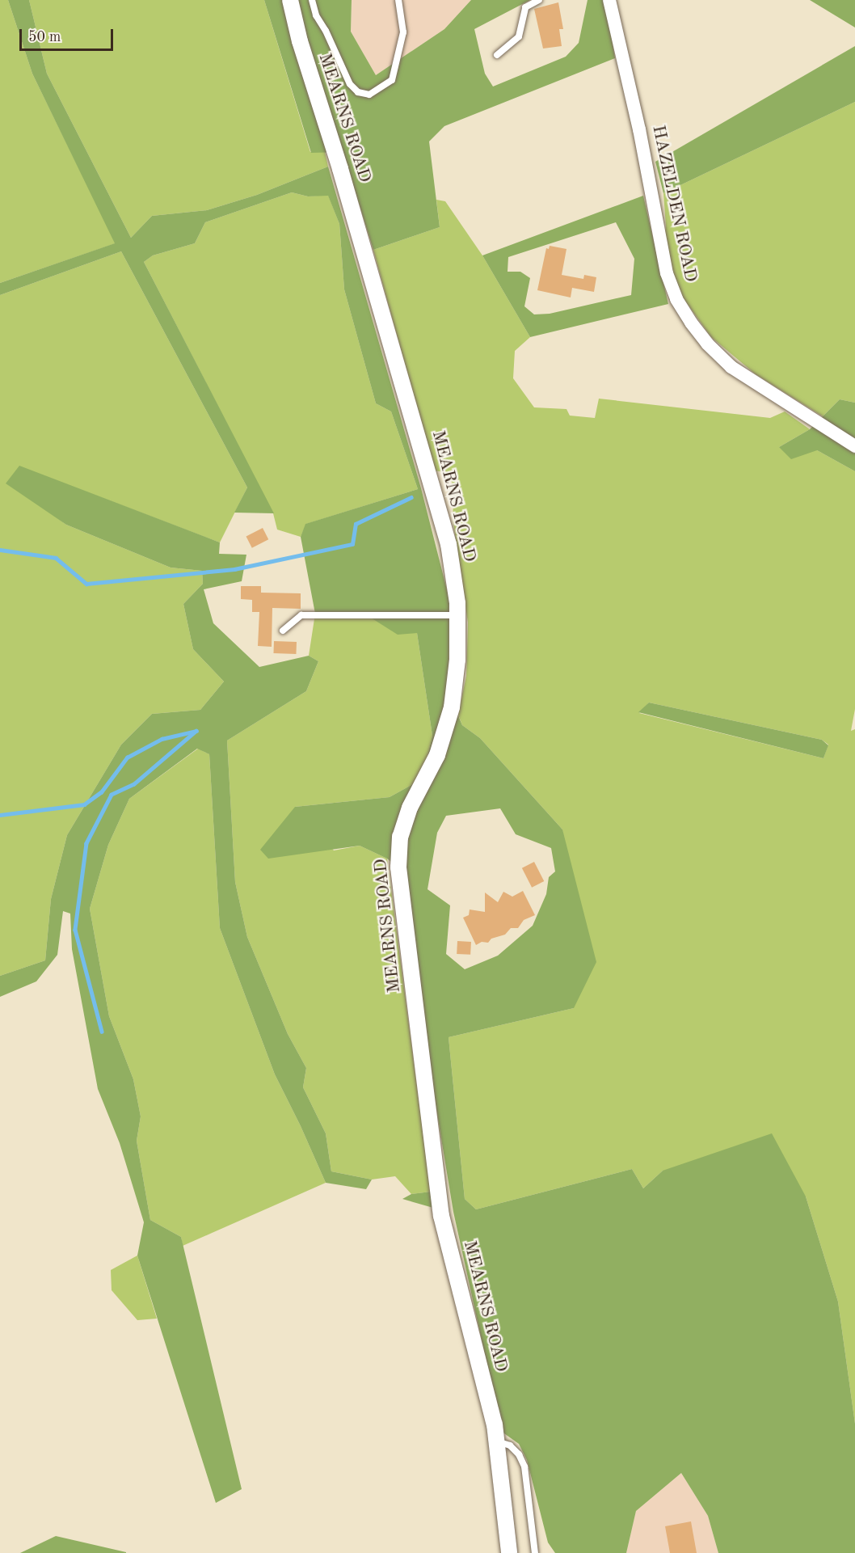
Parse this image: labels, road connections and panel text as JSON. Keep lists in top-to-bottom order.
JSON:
{
  "streets": {
    "street": ["MEARNS ROAD", "HAZELDEN ROAD"]
  },
  "scale_bar": "50 m"
}
